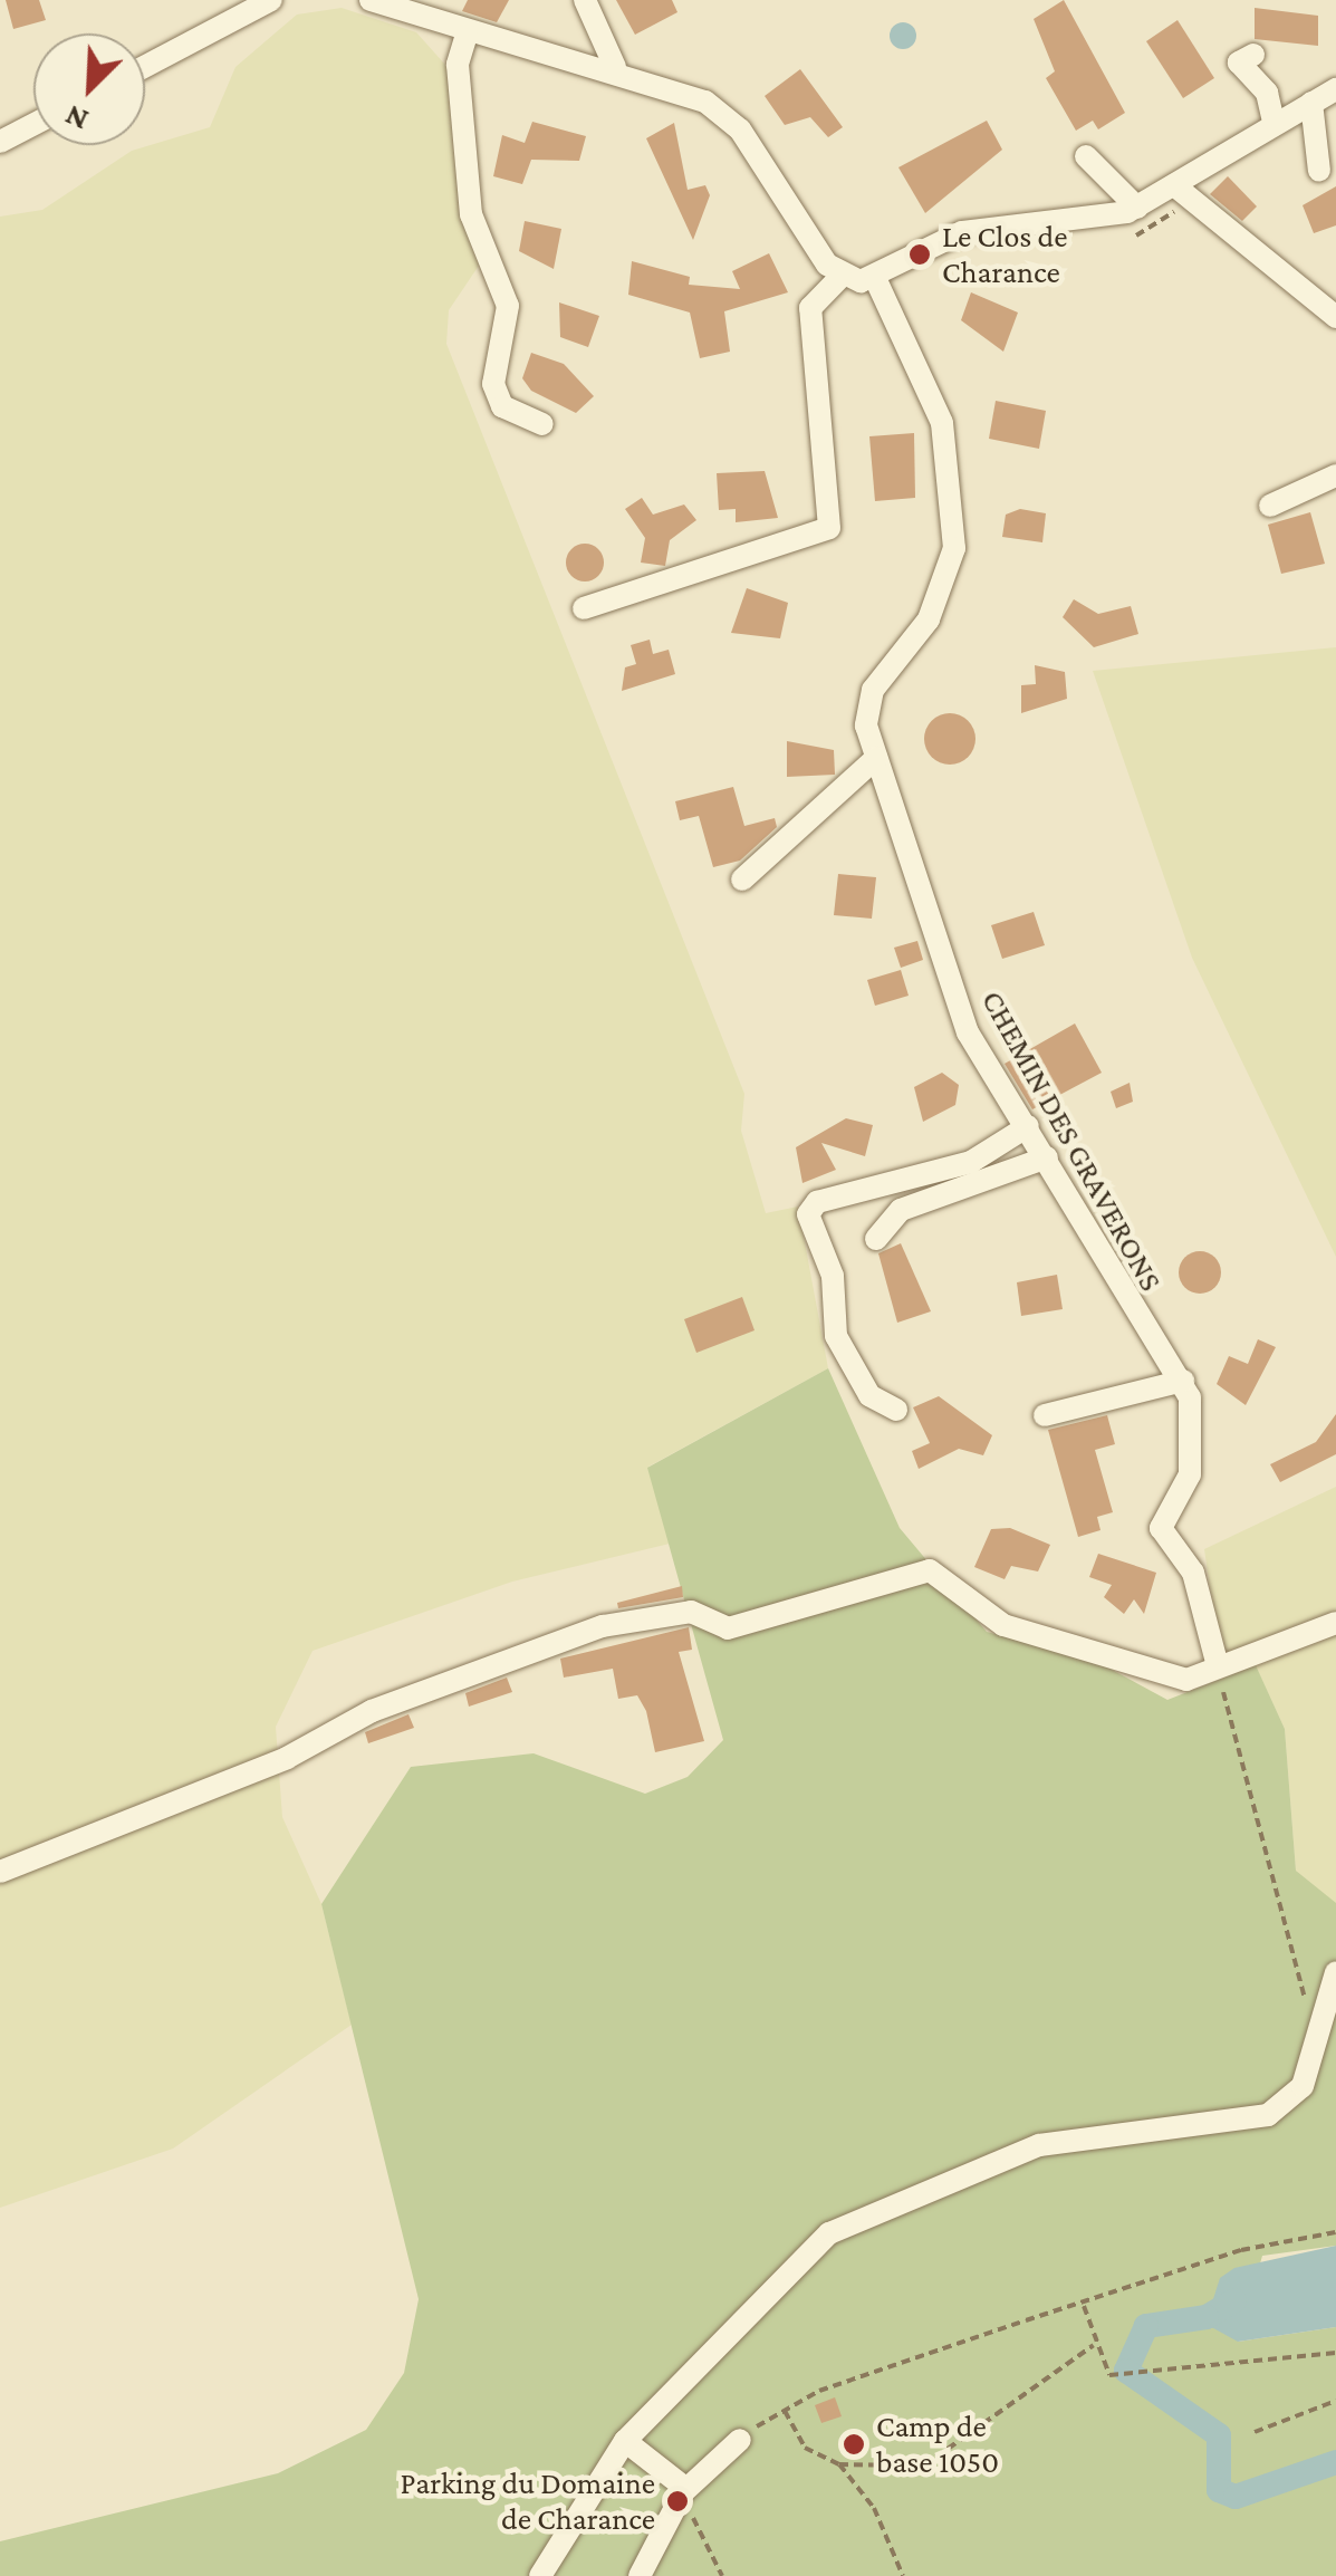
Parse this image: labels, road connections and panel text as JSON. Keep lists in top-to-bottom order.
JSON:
{
  "streets": {
    "street": ["CHEMIN DES GRAVERONS"]
  },
  "places": ["Le Clos de Charance", "Camp de base 1050", "Parking du Domaine de Charance"],
  "north": "bottom left"
}
